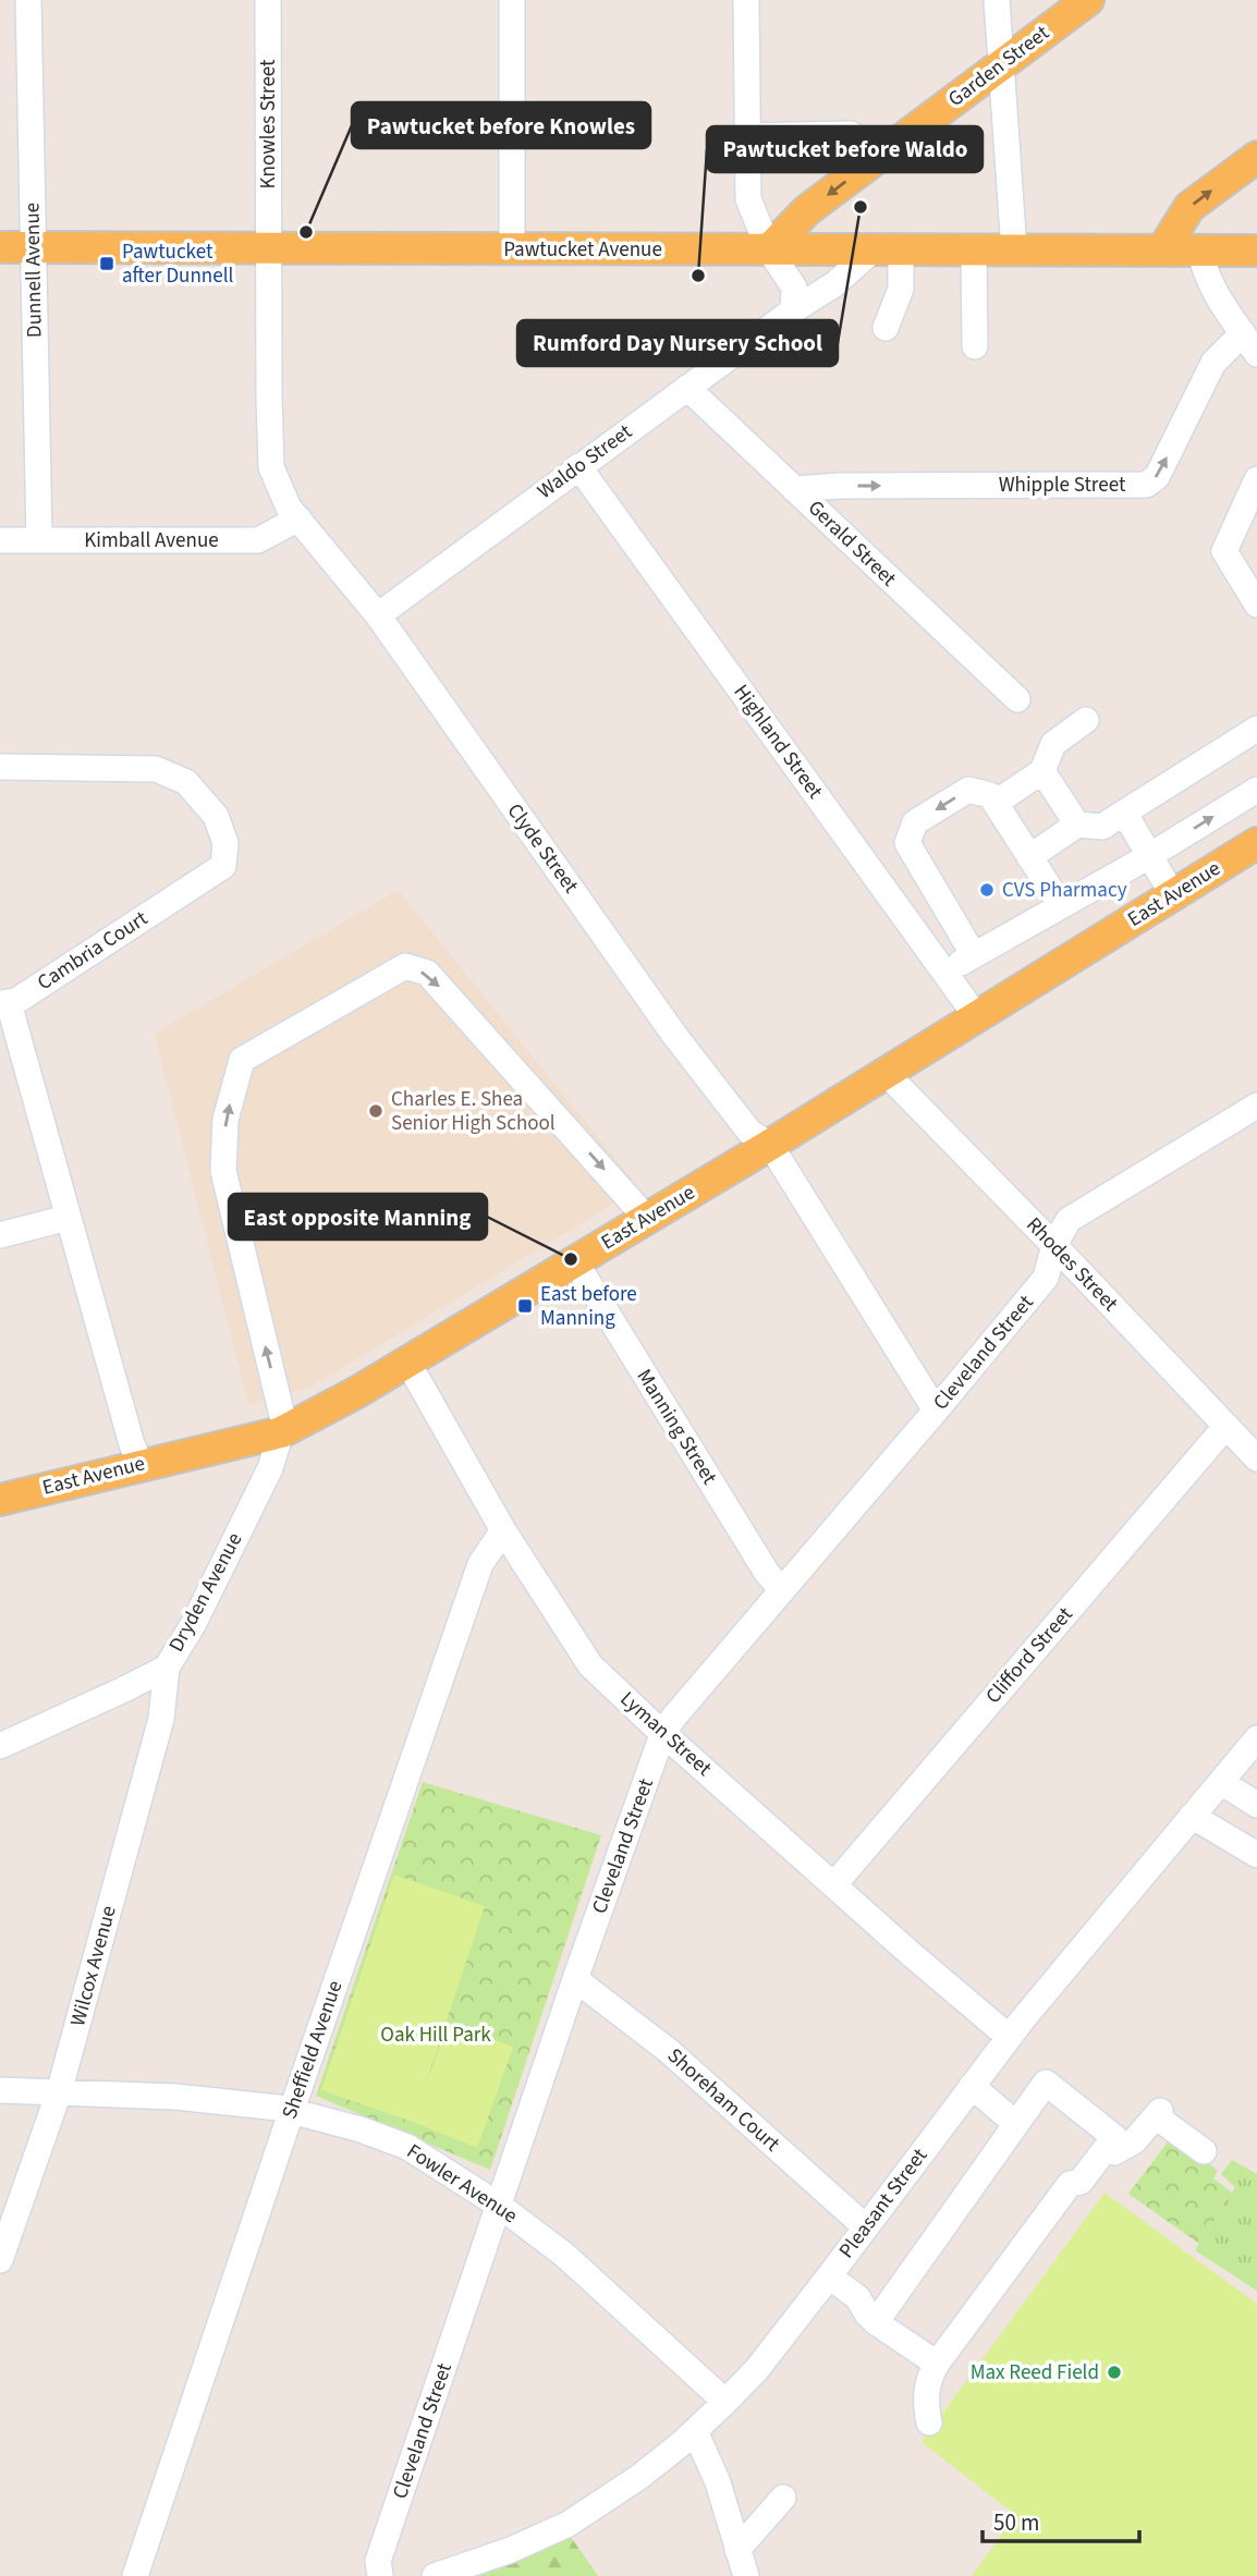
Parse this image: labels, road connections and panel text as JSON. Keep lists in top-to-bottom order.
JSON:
{
  "streets": {
    "main road": ["Garden Street", "Pawtucket Avenue", "East Avenue"],
    "street": [
      "Knowles Street",
      "Dunnell Avenue",
      "Waldo Street",
      "Whipple Street",
      "Kimball Avenue",
      "Gerald Street",
      "Highland Street",
      "Clyde Street",
      "Cambria Court",
      "Rhodes Street",
      "Cleveland Street",
      "Manning Street",
      "Dryden Avenue",
      "Clifford Street",
      "Lyman Street",
      "Wilcox Avenue",
      "Sheffield Avenue",
      "Shoreham Court",
      "Fowler Avenue",
      "Pleasant Street"
    ]
  },
  "crossings": [
    ["Garden Street", "Pawtucket Avenue"],
    ["Knowles Street", "Pawtucket Avenue"],
    ["Knowles Street", "Clyde Street"],
    ["Pawtucket Avenue", "Dunnell Avenue"],
    ["Pawtucket Avenue", "Waldo Street"],
    ["Pawtucket Avenue", "Clyde Street"],
    ["Dunnell Avenue", "Kimball Avenue"],
    ["Waldo Street", "Gerald Street"],
    ["Waldo Street", "Highland Street"],
    ["Waldo Street", "Clyde Street"],
    ["Whipple Street", "Gerald Street"],
    ["Kimball Avenue", "Clyde Street"],
    ["Highland Street", "East Avenue"],
    ["Clyde Street", "East Avenue"],
    ["Clyde Street", "Cleveland Street"],
    ["East Avenue", "Cambria Court"],
    ["East Avenue", "Rhodes Street"],
    ["East Avenue", "Manning Street"],
    ["East Avenue", "Dryden Avenue"],
    ["East Avenue", "Lyman Street"],
    ["Rhodes Street", "Cleveland Street"],
    ["Rhodes Street", "Clifford Street"],
    ["Cleveland Street", "Manning Street"],
    ["Cleveland Street", "Lyman Street"],
    ["Cleveland Street", "Shoreham Court"],
    ["Cleveland Street", "Fowler Avenue"],
    ["Dryden Avenue", "Wilcox Avenue"],
    ["Clifford Street", "Lyman Street"],
    ["Lyman Street", "Sheffield Avenue"],
    ["Lyman Street", "Pleasant Street"],
    ["Wilcox Avenue", "Fowler Avenue"],
    ["Sheffield Avenue", "Fowler Avenue"],
    ["Shoreham Court", "Pleasant Street"],
    ["Fowler Avenue", "Pleasant Street"]
  ],
  "one_way": ["Garden Street", "Whipple Street"],
  "parks": ["Oak Hill Park"],
  "places": {
    "other": [
      "Rumford Day Nursery School",
      "Pawtucket before Knowles",
      "Pawtucket before Waldo",
      "CVS Pharmacy",
      "Charles E. Shea Senior High School",
      "East opposite Manning",
      "Max Reed Field"
    ],
    "transit": ["Pawtucket after Dunnell", "East before Manning"]
  },
  "scale_bar": "50 m"
}
